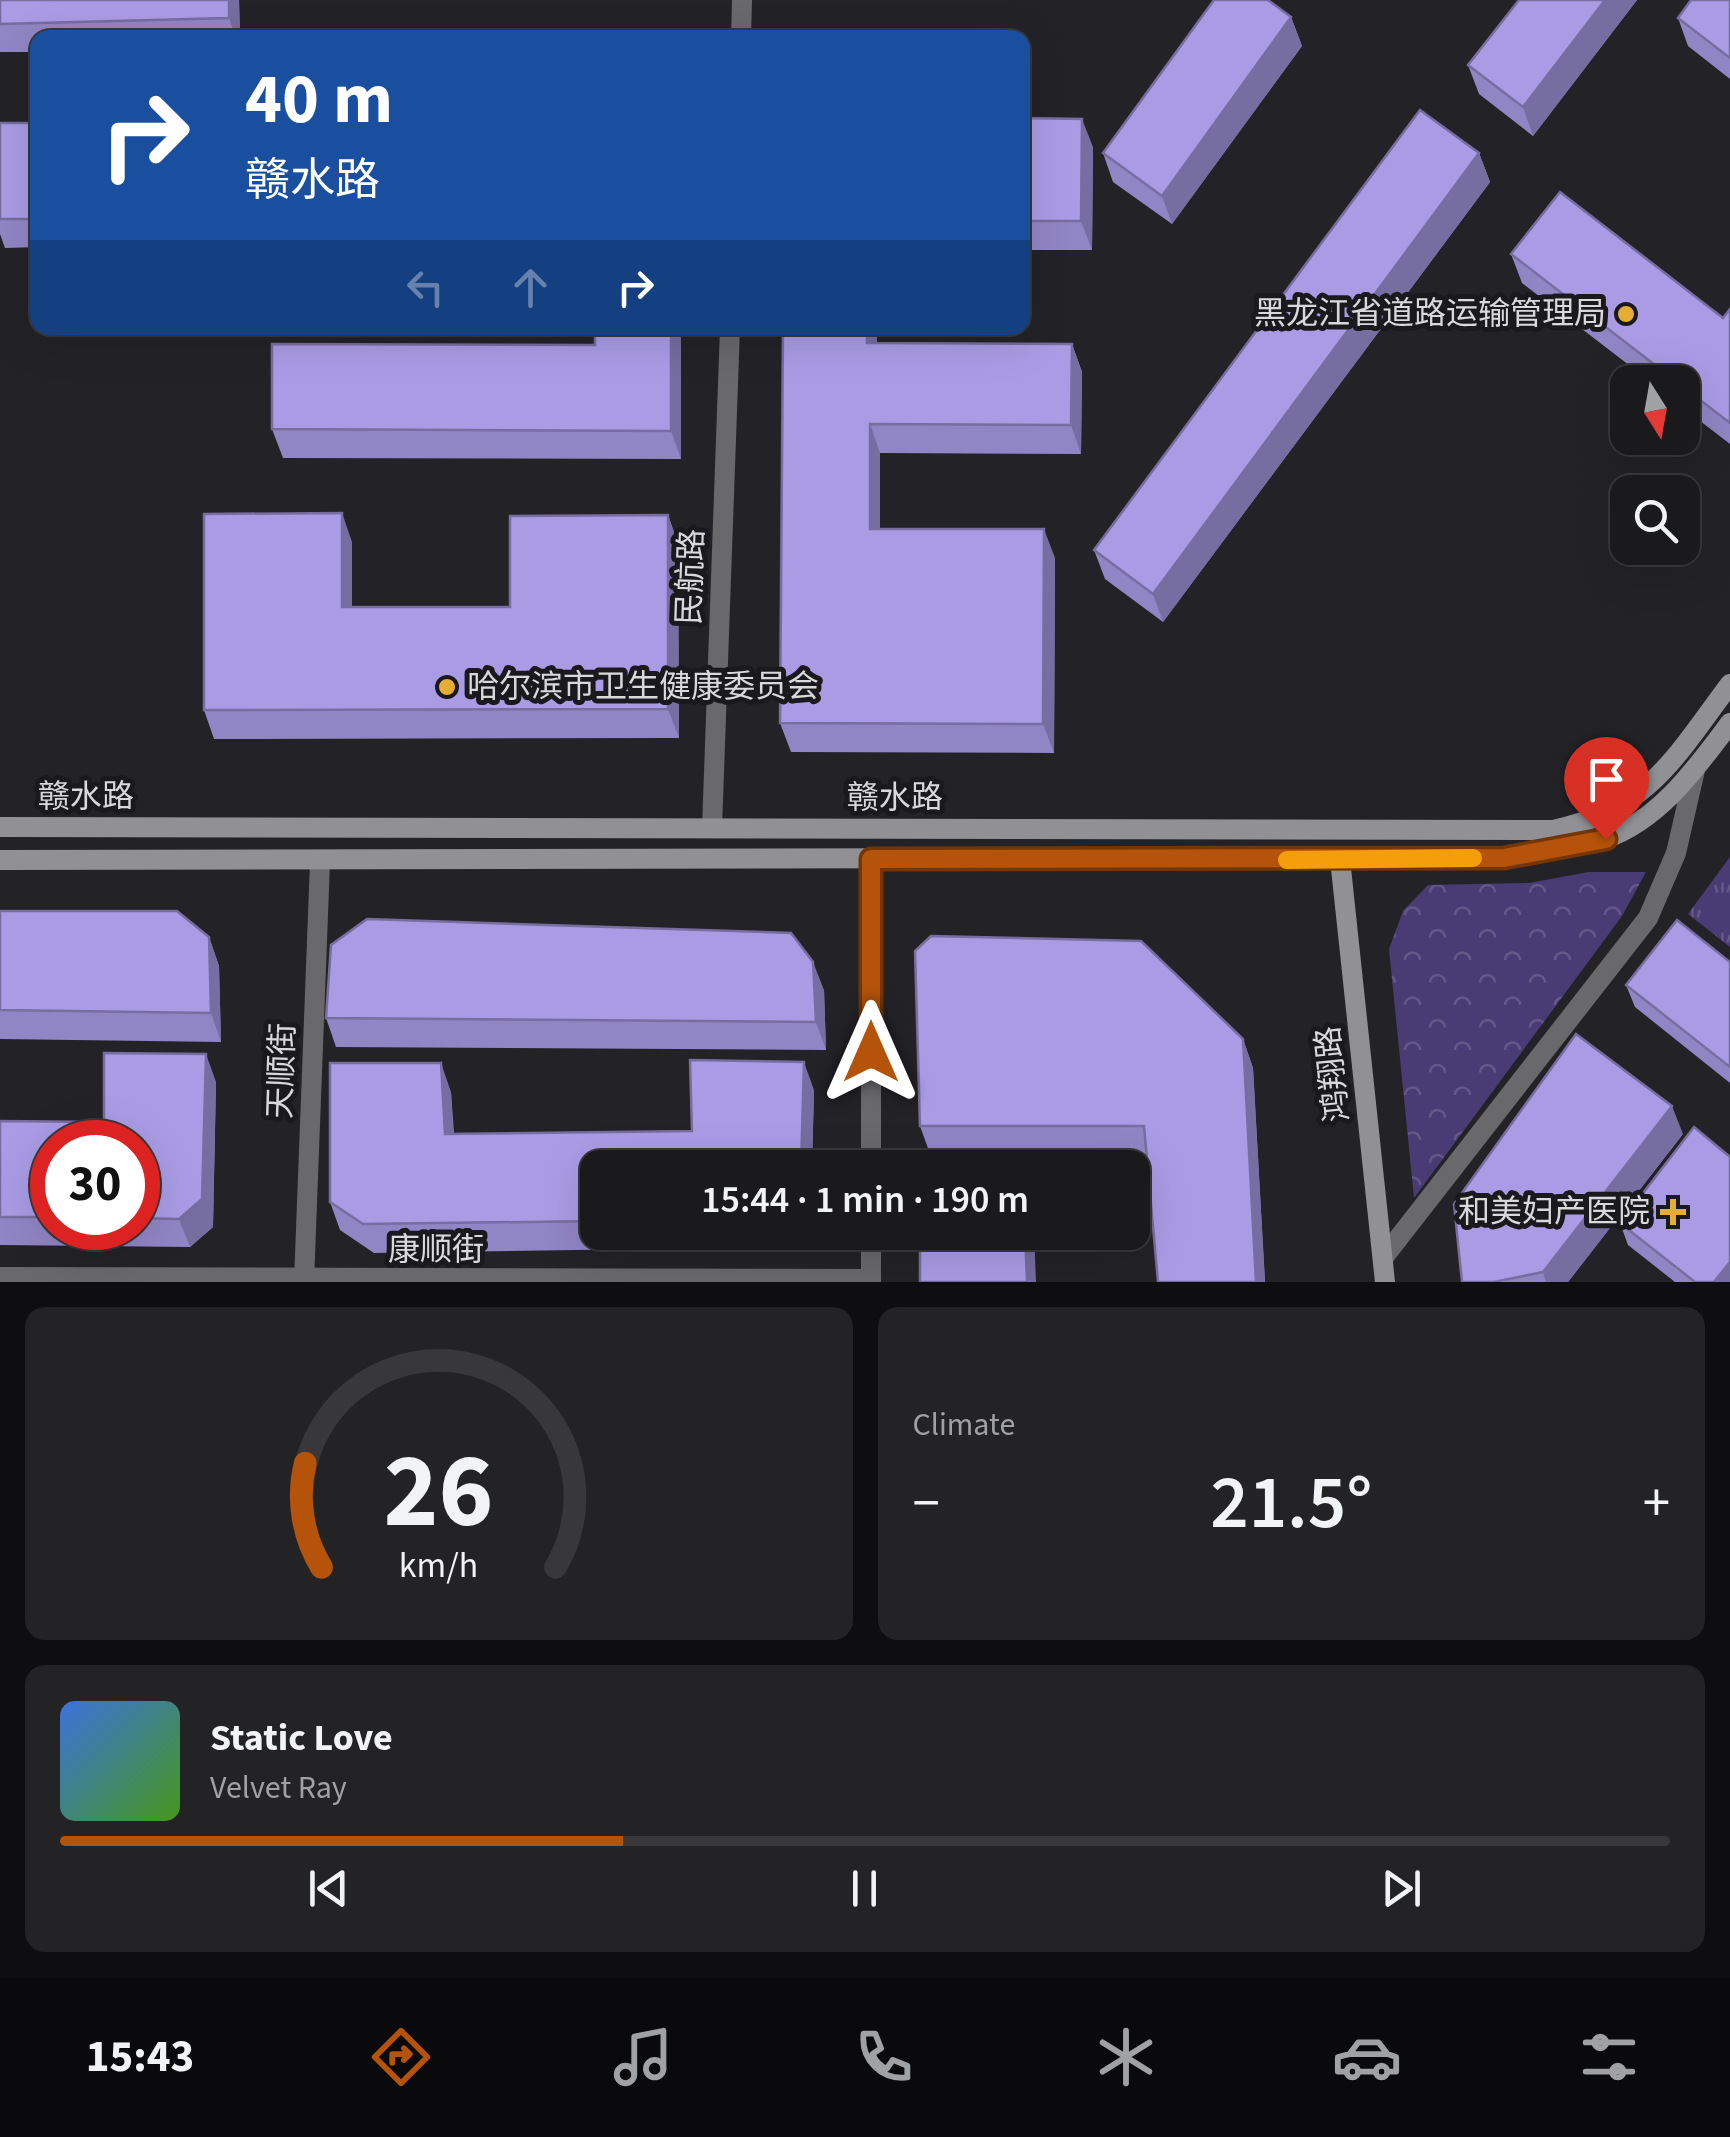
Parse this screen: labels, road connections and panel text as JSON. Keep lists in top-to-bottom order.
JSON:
{
  "streets": {
    "main road": ["赣水路", "鸿翔路"],
    "street": ["民航路", "天顺街", "康顺街"]
  },
  "crossings": [
    ["民航路", "赣水路"],
    ["赣水路", "天顺街"],
    ["赣水路", "鸿翔路"],
    ["天顺街", "康顺街"]
  ],
  "places": {
    "other": ["黑龙江省道路运输管理局", "哈尔滨市卫生健康委员会"],
    "health": ["和美妇产医院"]
  },
  "north": "bottom",
  "page": {
    "turn": ["40 m", "赣水路"],
    "limit": "30",
    "trip": "15:44 · 1 min · 190 m",
    "tile": "Climate",
    "heat": ["−", "21.5°", "+"],
    "song": ["Static Love", "Velvet Ray"],
    "tabs": "15:43",
    "gauge": ["26", "km/h"]
  }
}
